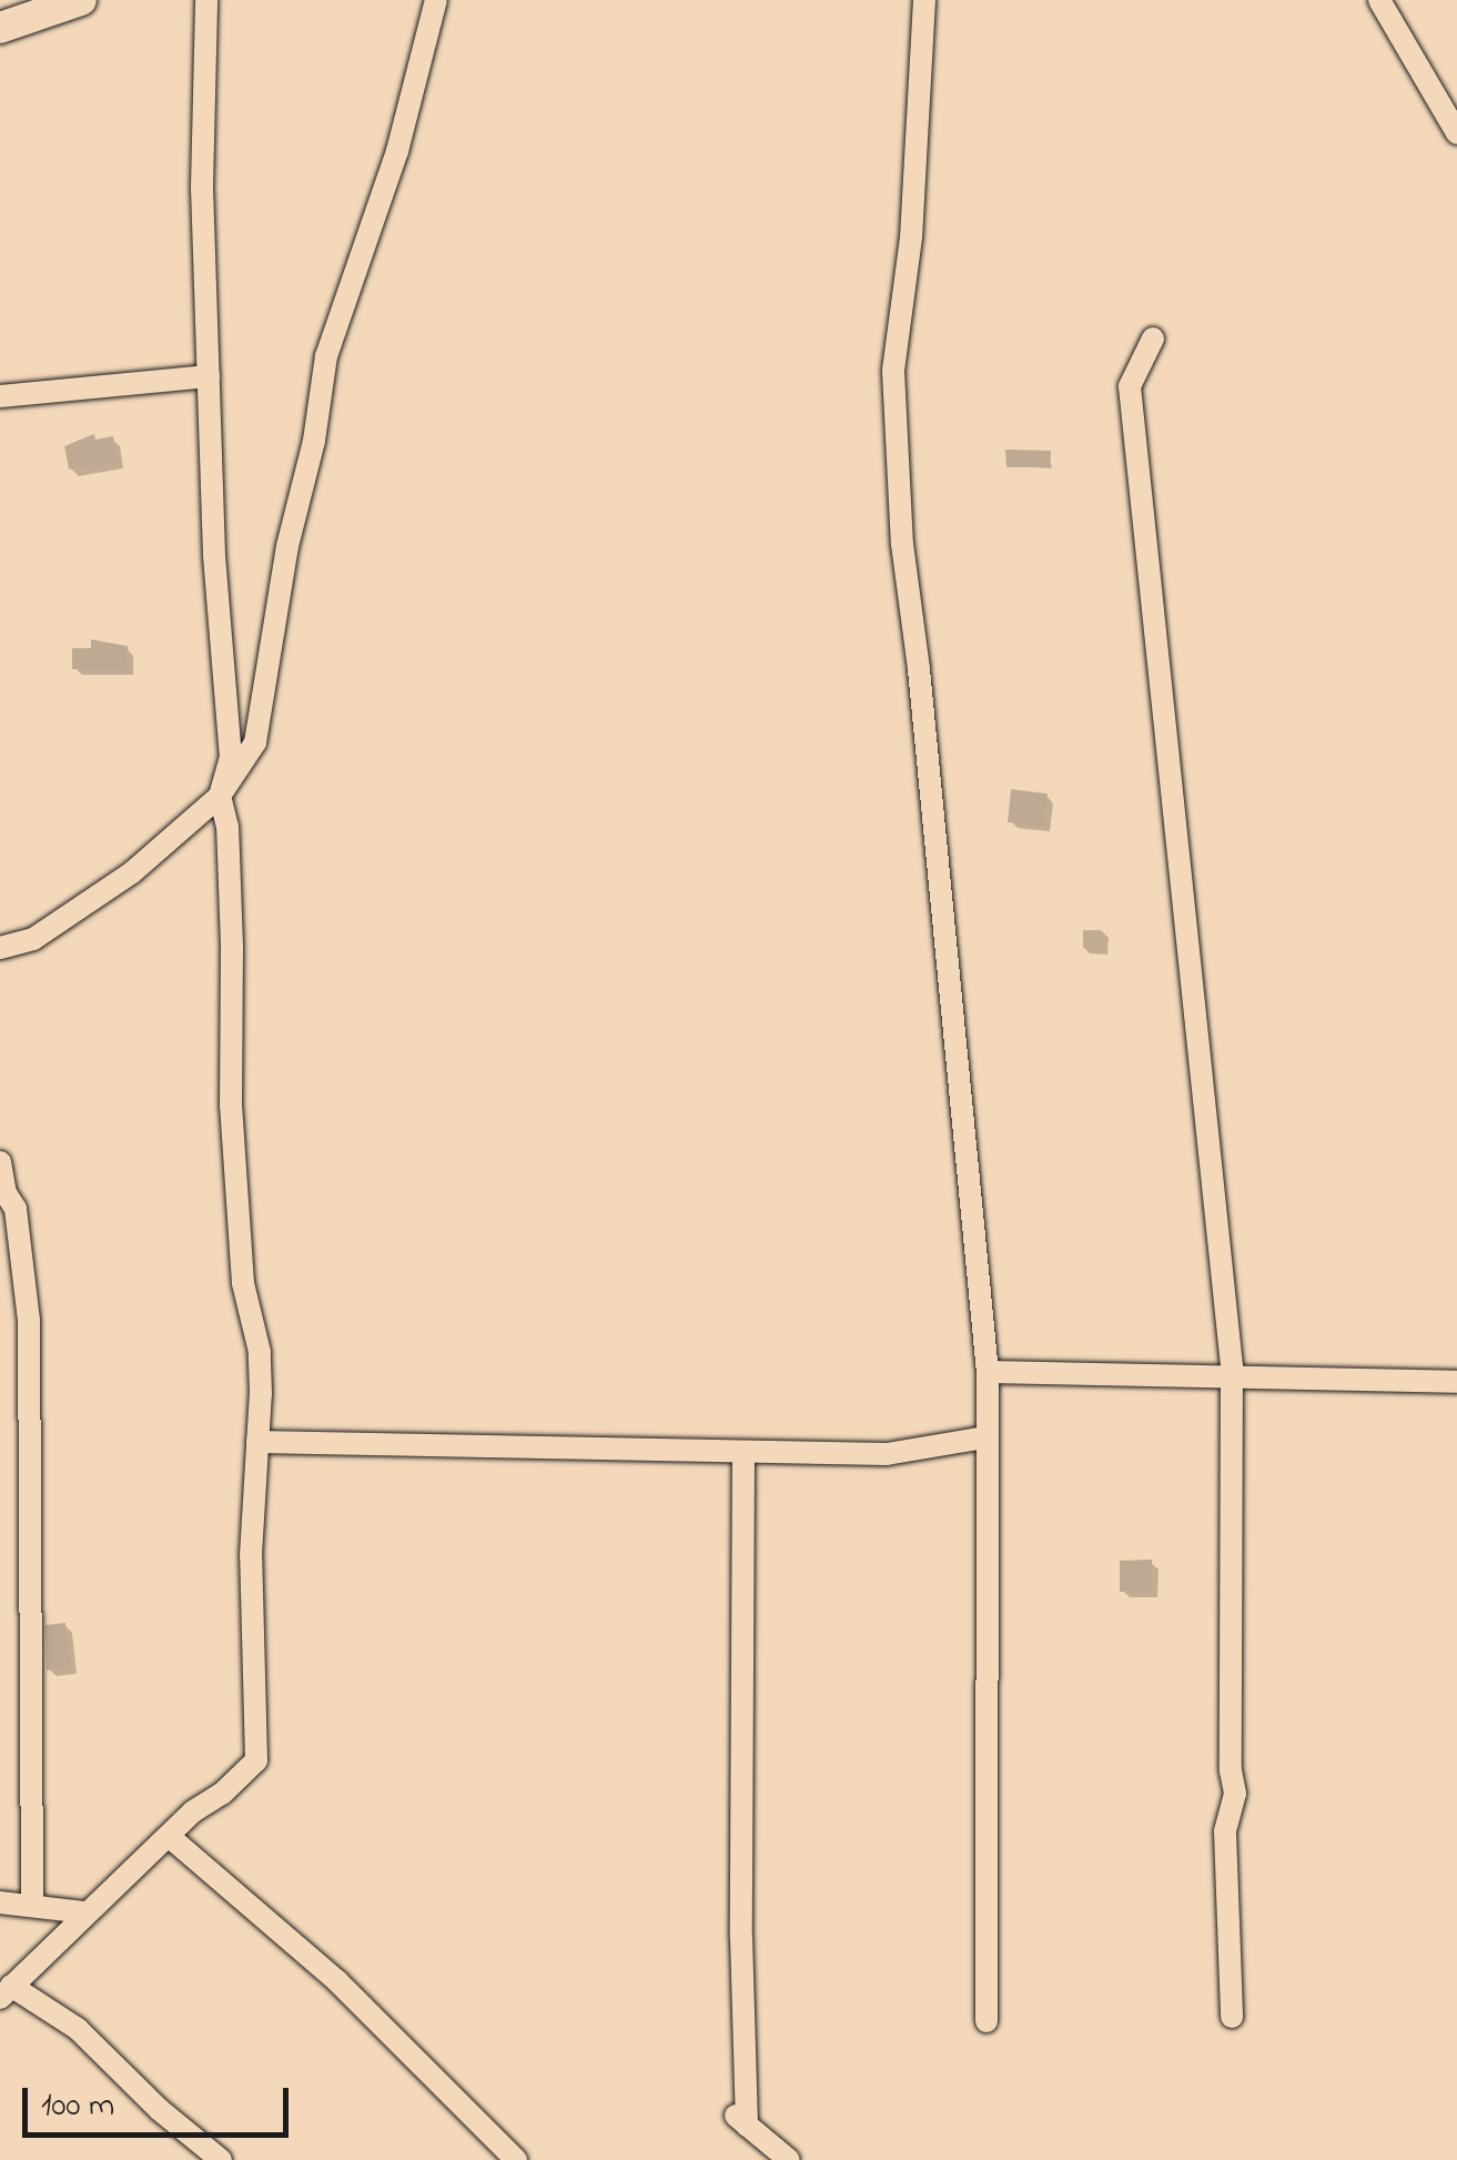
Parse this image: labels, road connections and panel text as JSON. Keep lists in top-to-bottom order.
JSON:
{
  "scale_bar": "100 m"
}
